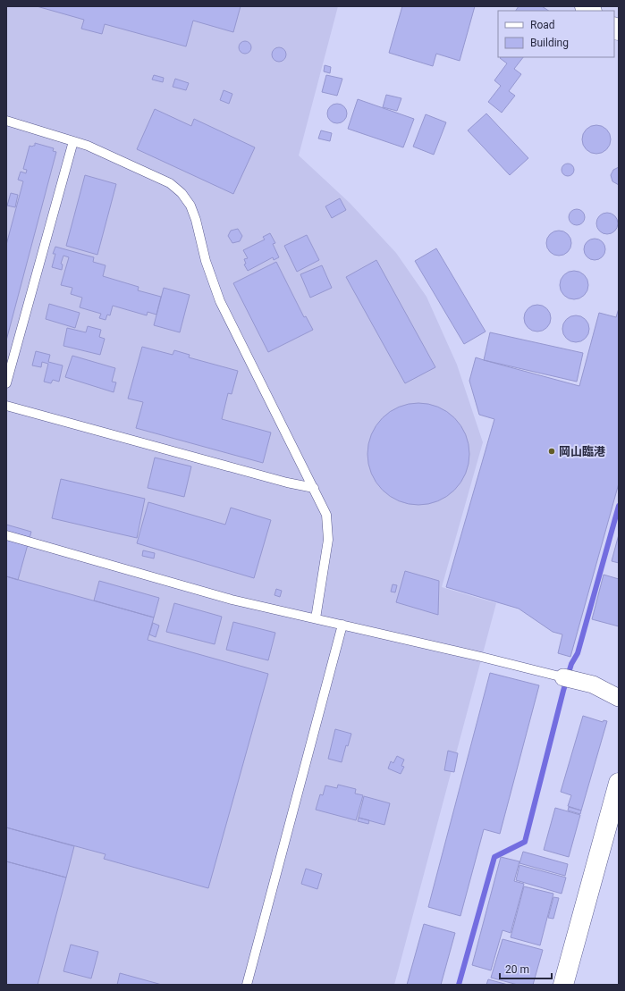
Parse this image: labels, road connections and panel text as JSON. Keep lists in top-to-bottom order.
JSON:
{
  "places": ["岡山臨港"],
  "legend": ["Road", "Building"],
  "scale_bar": "20 m"
}
